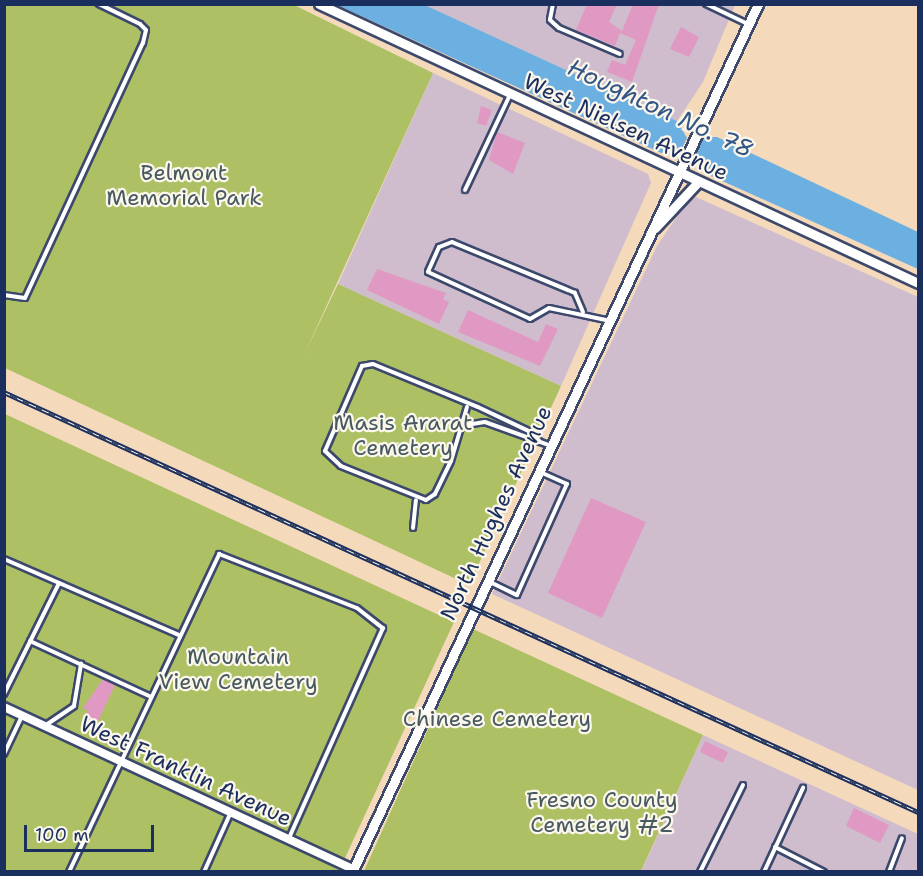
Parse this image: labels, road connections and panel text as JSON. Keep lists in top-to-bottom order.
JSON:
{
  "streets": {
    "street": ["West Nielsen Avenue", "North Hughes Avenue", "West Franklin Avenue"]
  },
  "crossings": [
    ["West Nielsen Avenue", "North Hughes Avenue"],
    ["North Hughes Avenue", "West Franklin Avenue"]
  ],
  "water": ["Houghton No. 78"],
  "parks": [
    "Belmont Memorial Park",
    "Masis Ararat Cemetery",
    "Mountain View Cemetery",
    "Chinese Cemetery",
    "Fresno County Cemetery #2"
  ],
  "scale_bar": "100 m"
}
